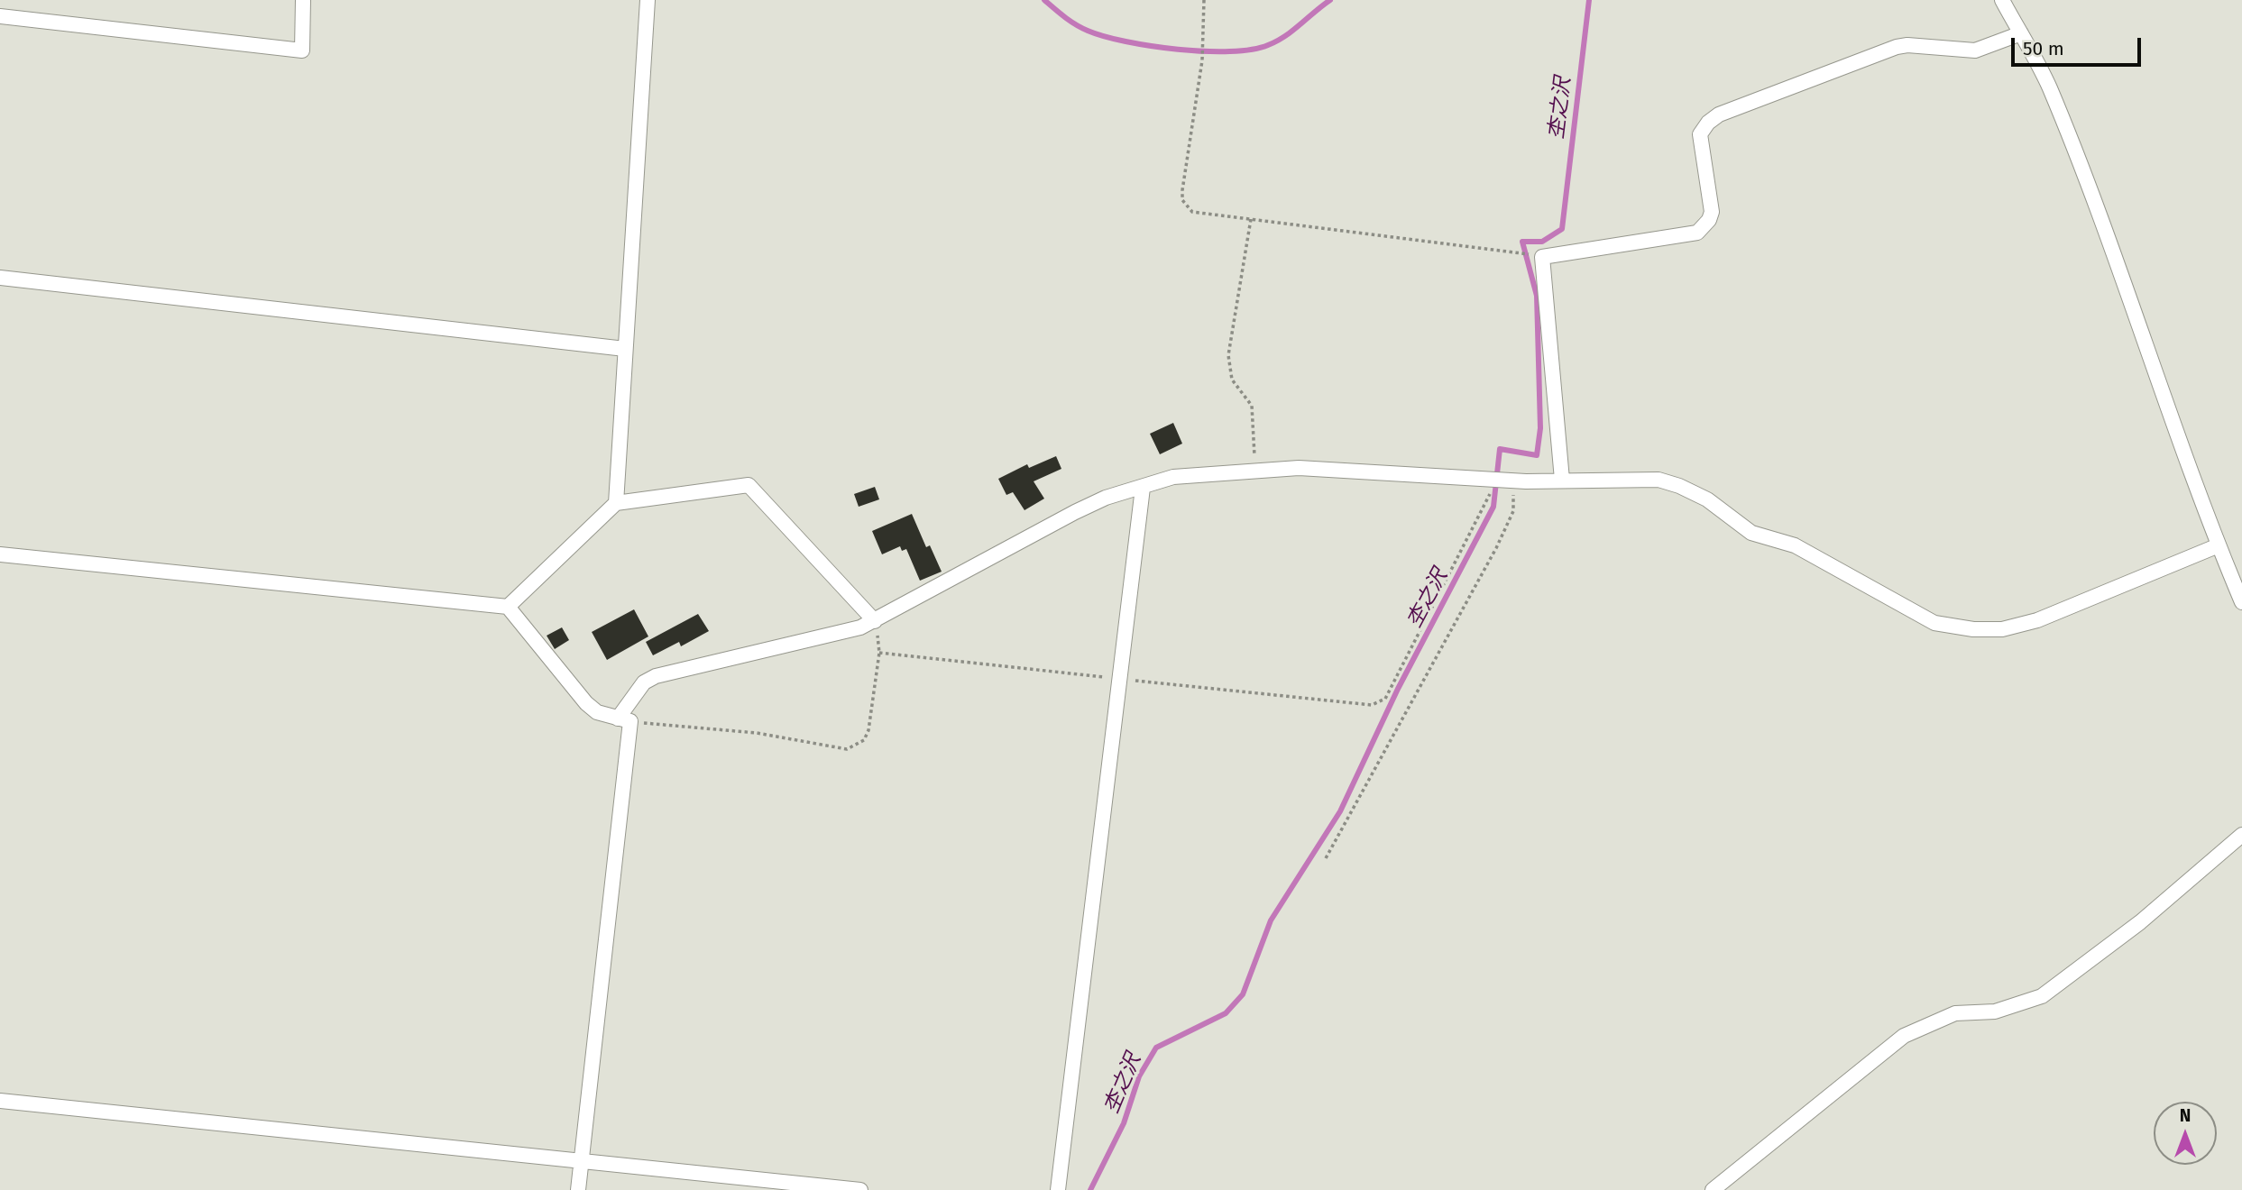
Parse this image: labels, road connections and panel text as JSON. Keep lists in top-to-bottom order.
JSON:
{
  "water": ["杢之沢"],
  "scale_bar": "50 m",
  "north": "top"
}
